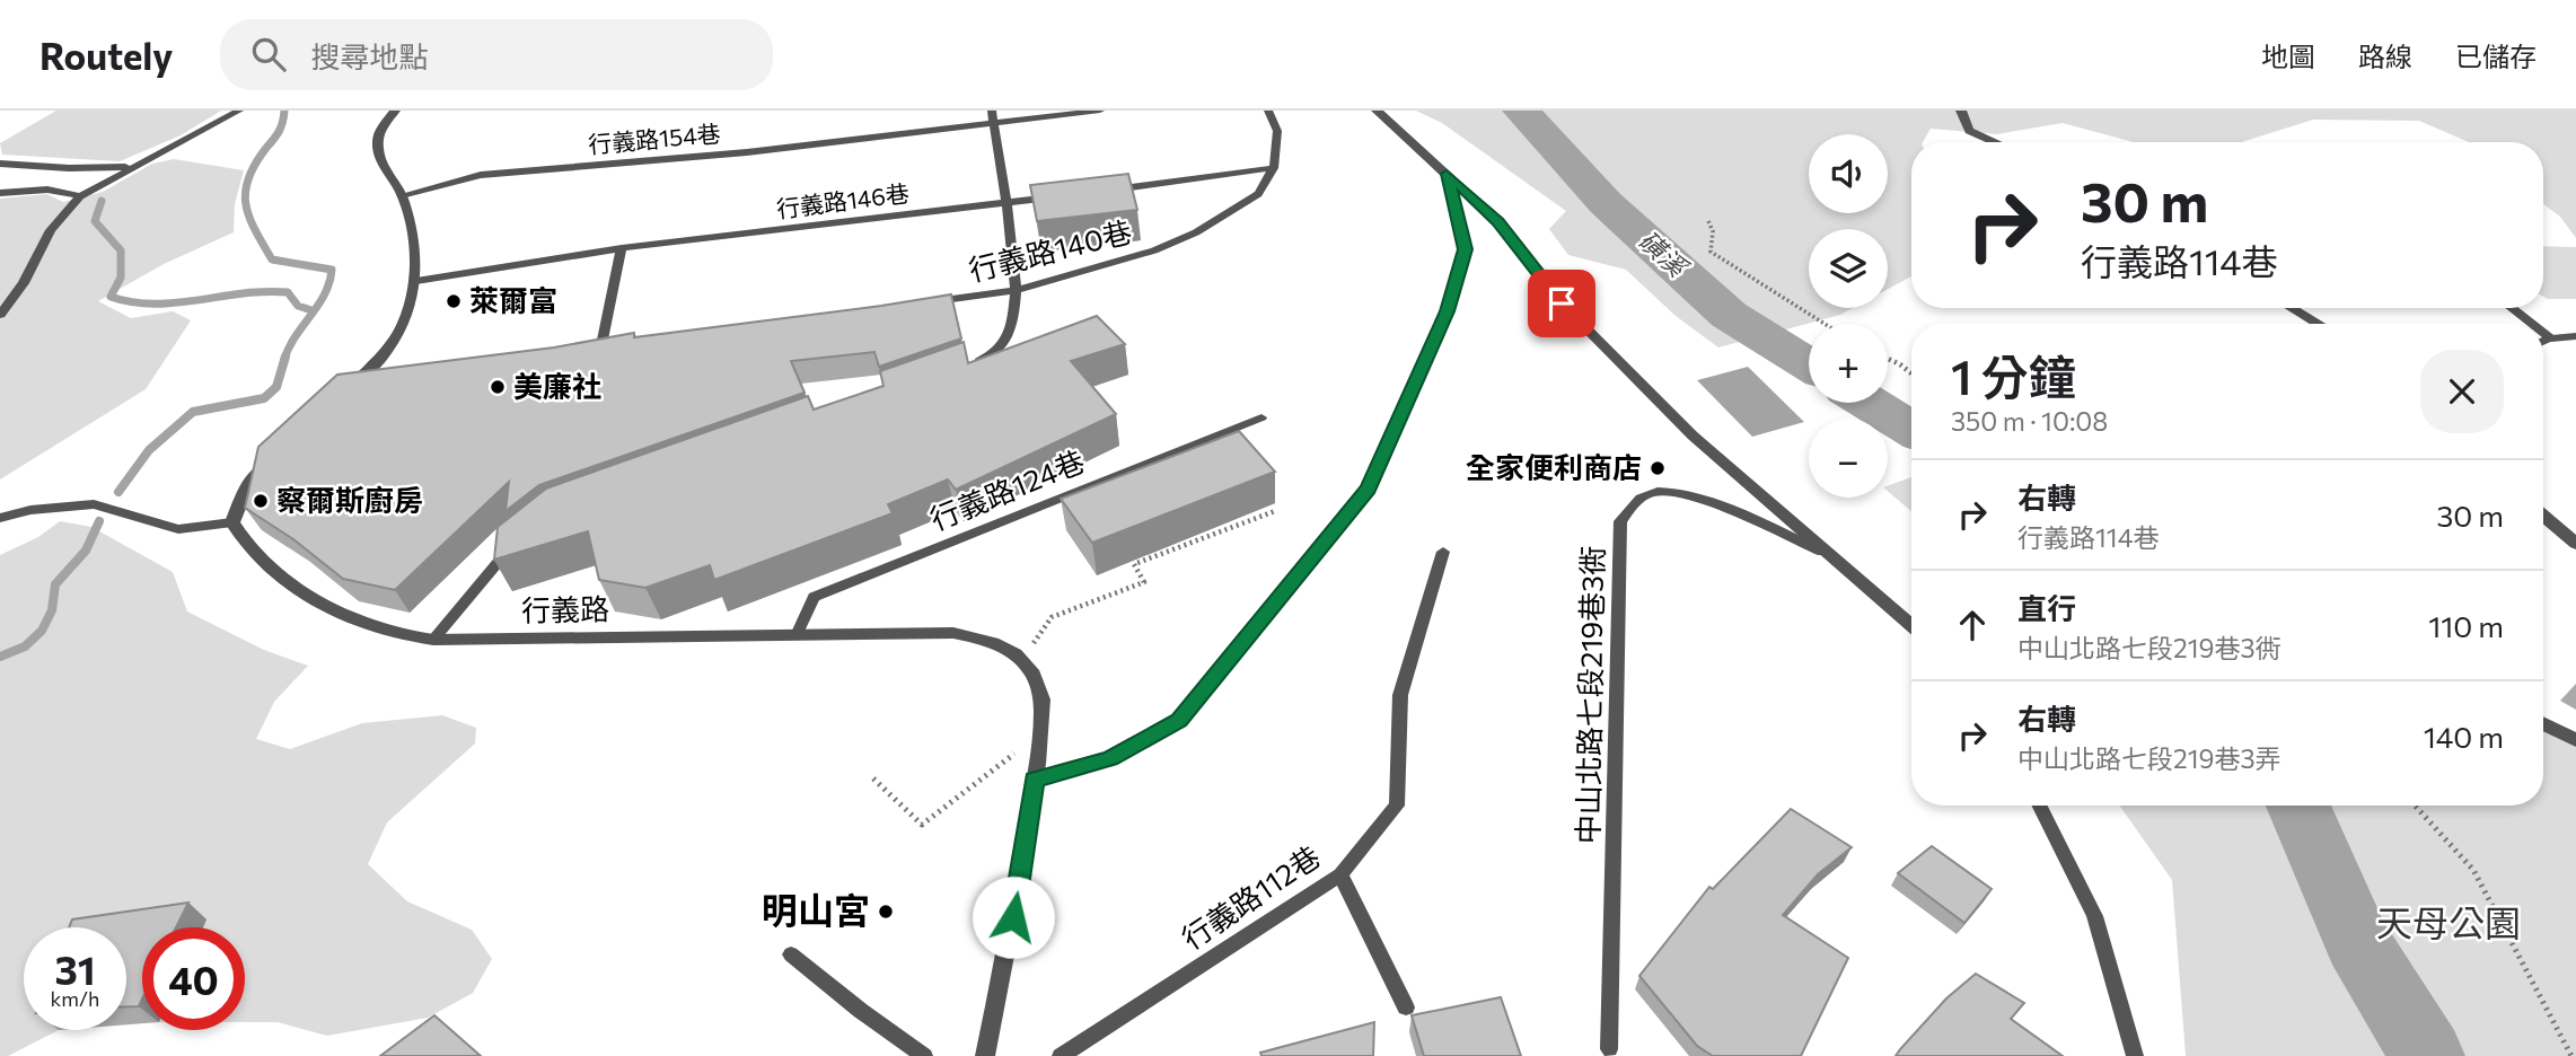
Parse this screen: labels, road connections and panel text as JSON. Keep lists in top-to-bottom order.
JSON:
{
  "streets": {
    "street": ["行義路"],
    "lane": [
      "行義路154巷",
      "行義路146巷",
      "行義路140巷",
      "行義路124巷",
      "中山北路七段219巷3衖",
      "行義路112巷"
    ]
  },
  "crossings": [
    ["行義路124巷", "行義路"]
  ],
  "water": ["磺溪"],
  "parks": ["天母公園"],
  "places": [
    "萊爾富",
    "美廉社",
    "全家便利商店",
    "察爾斯廚房",
    "明山宮"
  ],
  "page": {
    "header": "Routely",
    "search": "搜尋地點",
    "nav": ["地圖", "路線", "已儲存"],
    "map_buttons": ["+", "−"],
    "turn": ["30 m", "行義路114巷"],
    "heading": ["1 分鐘", "350 m · 10:08"],
    "list": [
      {
        "name": "右轉",
        "note": "行義路114巷",
        "value": "30 m"
      },
      {
        "name": "直行",
        "note": "中山北路七段219巷3衖",
        "value": "110 m"
      },
      {
        "name": "右轉",
        "note": "中山北路七段219巷3弄",
        "value": "140 m"
      }
    ],
    "speed": "31 km/h",
    "limit": "40"
  }
}
